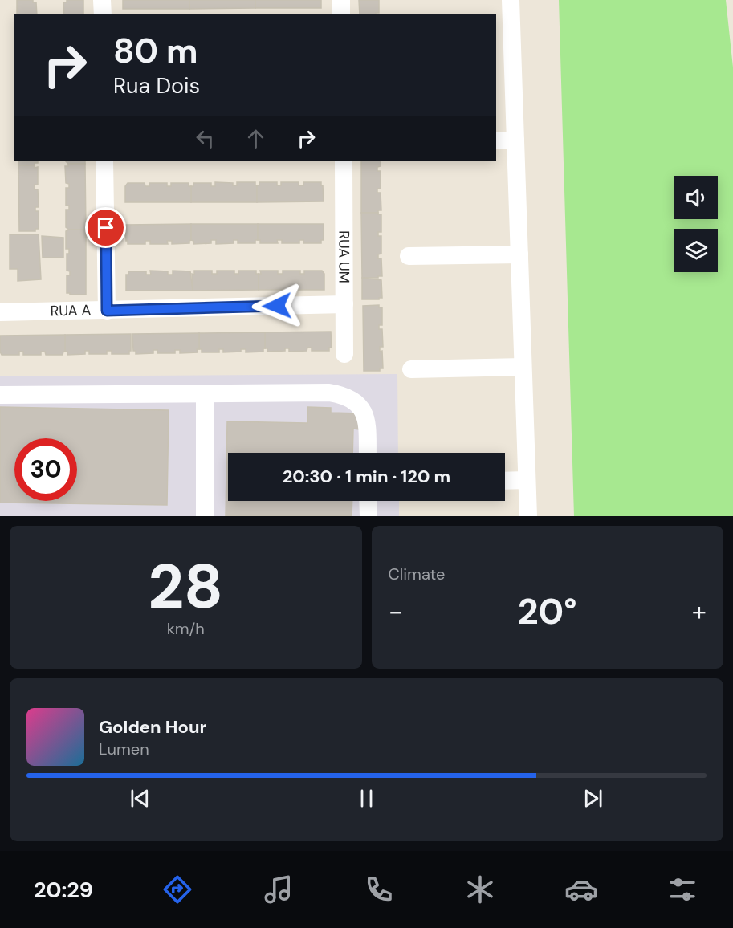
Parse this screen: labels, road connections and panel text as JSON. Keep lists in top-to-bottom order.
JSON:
{
  "streets": {
    "street": ["RUA UM", "RUA A"]
  },
  "crossings": [
    ["RUA UM", "RUA A"]
  ],
  "page": {
    "turn": ["80 m", "Rua Dois"],
    "limit": "30",
    "trip": "20:30 · 1 min · 120 m",
    "tile": [
      ["28", "km/h"],
      "Climate"
    ],
    "heat": ["−", "20°", "+"],
    "song": ["Golden Hour", "Lumen"],
    "tabs": "20:29"
  }
}
